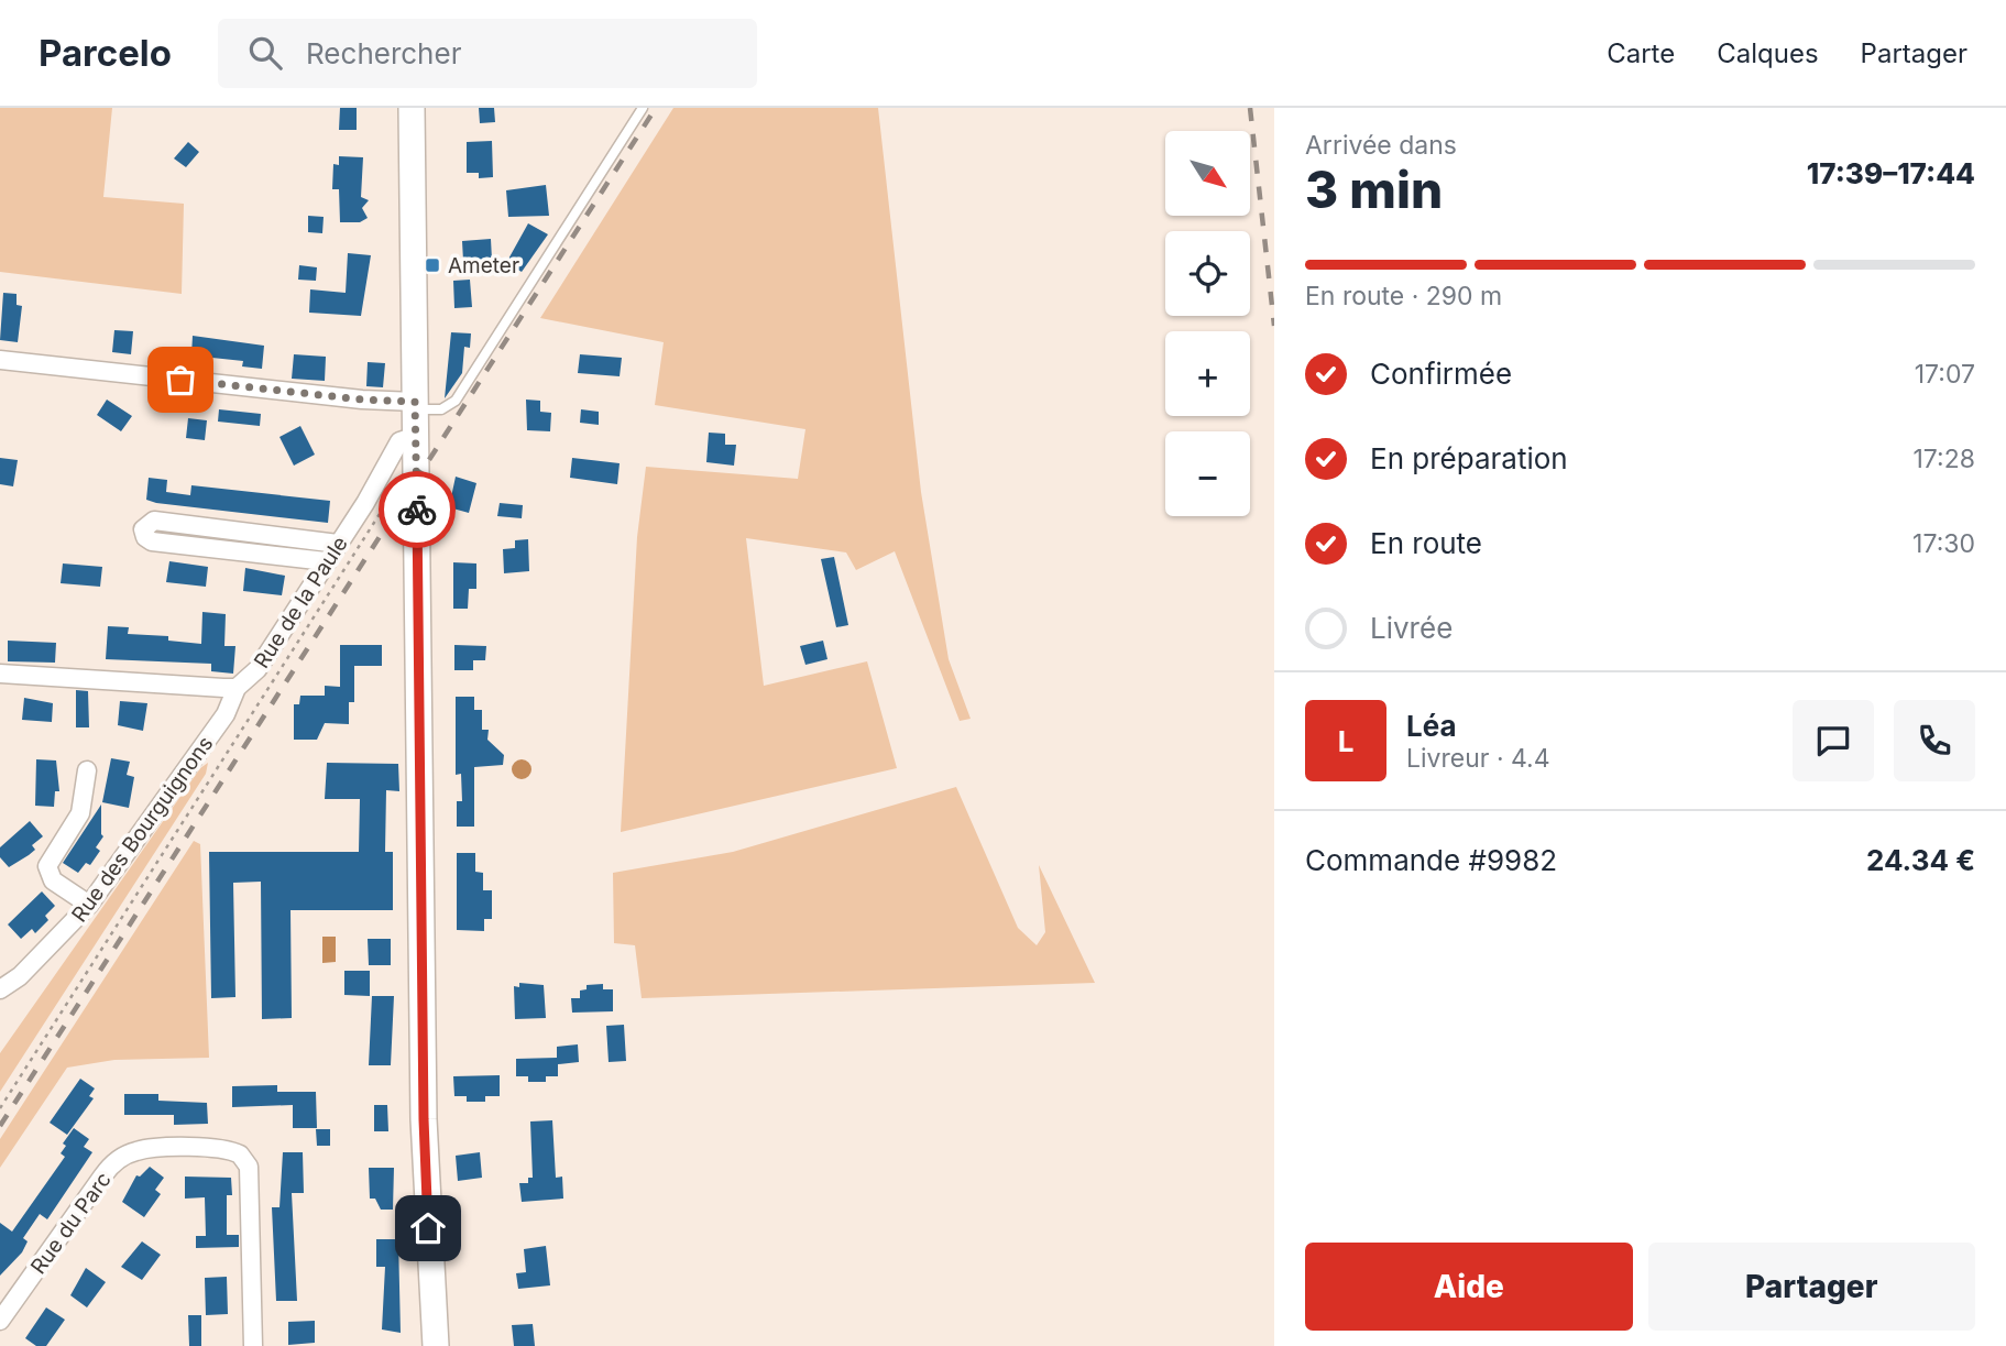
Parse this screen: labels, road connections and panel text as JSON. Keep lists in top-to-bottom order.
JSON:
{
  "streets": {
    "street": ["Rue de la Paule", "Rue des Bourguignons", "Rue du Parc"]
  },
  "crossings": [
    ["Rue de la Paule", "Rue des Bourguignons"]
  ],
  "places": {
    "transit": ["Ameter"]
  },
  "north": "bottom right",
  "page": {
    "header": "Parcelo",
    "search": "Rechercher",
    "nav": ["Carte", "Calques", "Partager"],
    "heading": ["3 min", "Arrivée dans", "17:39–17:44"],
    "panel": [
      "Léa",
      "Livreur · 4.4",
      "Commande #9982",
      "24.34 €"
    ],
    "map_buttons": ["+", "−"],
    "bar": "En route · 290 m",
    "list": [
      ["Confirmée", "17:07"],
      ["En préparation", "17:28"],
      ["En route", "17:30"],
      "Livrée"
    ],
    "round": "L",
    "buttons": ["Aide", "Partager"]
  }
}
